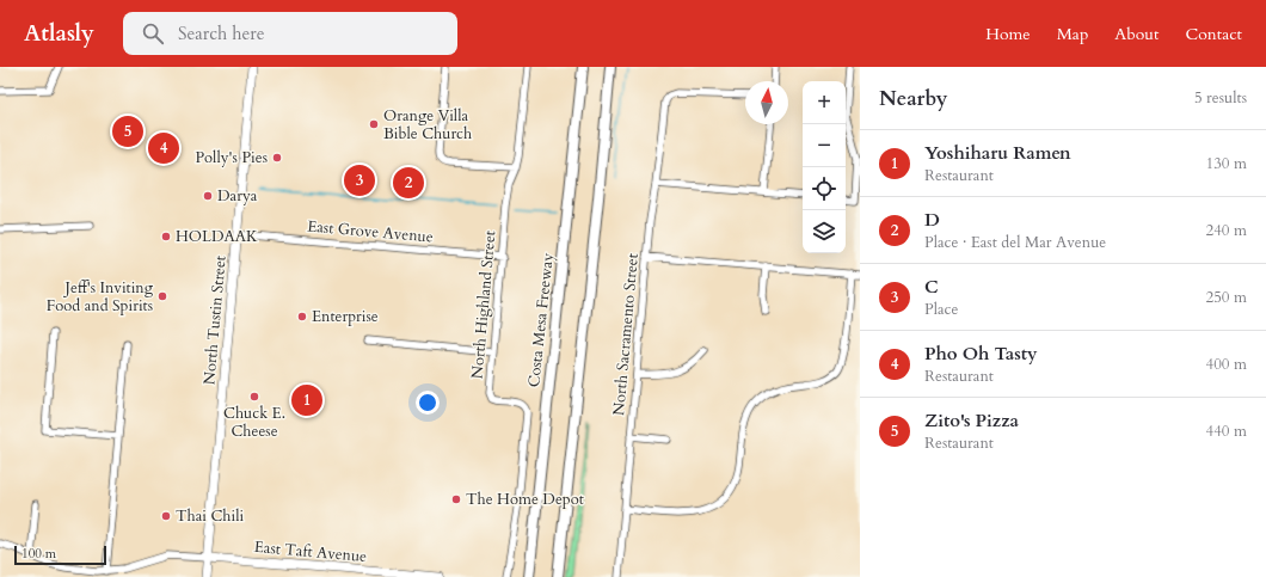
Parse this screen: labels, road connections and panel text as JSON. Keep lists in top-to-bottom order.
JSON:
{
  "streets": {
    "highway": ["Costa Mesa Freeway"],
    "main road": ["North Tustin Street", "East Taft Avenue"],
    "street": ["East Grove Avenue", "North Highland Street", "North Sacramento Street"]
  },
  "crossings": [
    ["East Grove Avenue", "North Highland Street"],
    ["East Grove Avenue", "North Tustin Street"],
    ["North Tustin Street", "East Taft Avenue"]
  ],
  "places": [
    "Orange Villa Bible Church",
    "Polly's Pies",
    "Darya",
    "HOLDAAK",
    "Jeff's Inviting Food and Spirits",
    "Enterprise",
    "Chuck E. Cheese",
    "The Home Depot",
    "Thai Chili"
  ],
  "scale_bar": "100 m",
  "north": "top",
  "page": {
    "header": "Atlasly",
    "search": "Search here",
    "nav": [
      "Home",
      "Map",
      "About",
      "Contact"
    ],
    "heading": ["Nearby", "5 results"],
    "map_buttons": ["+", "−"],
    "pins": [
      "5",
      "4",
      "3",
      "2",
      "1"
    ],
    "list": [
      {
        "mark": "1",
        "name": "Yoshiharu Ramen",
        "note": "Restaurant",
        "value": "130 m"
      },
      {
        "mark": "2",
        "name": "D",
        "note": "Place · East del Mar Avenue",
        "value": "240 m"
      },
      {
        "mark": "3",
        "name": "C",
        "note": "Place",
        "value": "250 m"
      },
      {
        "mark": "4",
        "name": "Pho Oh Tasty",
        "note": "Restaurant",
        "value": "400 m"
      },
      {
        "mark": "5",
        "name": "Zito's Pizza",
        "note": "Restaurant",
        "value": "440 m"
      }
    ],
    "scale": "100 m"
  }
}
